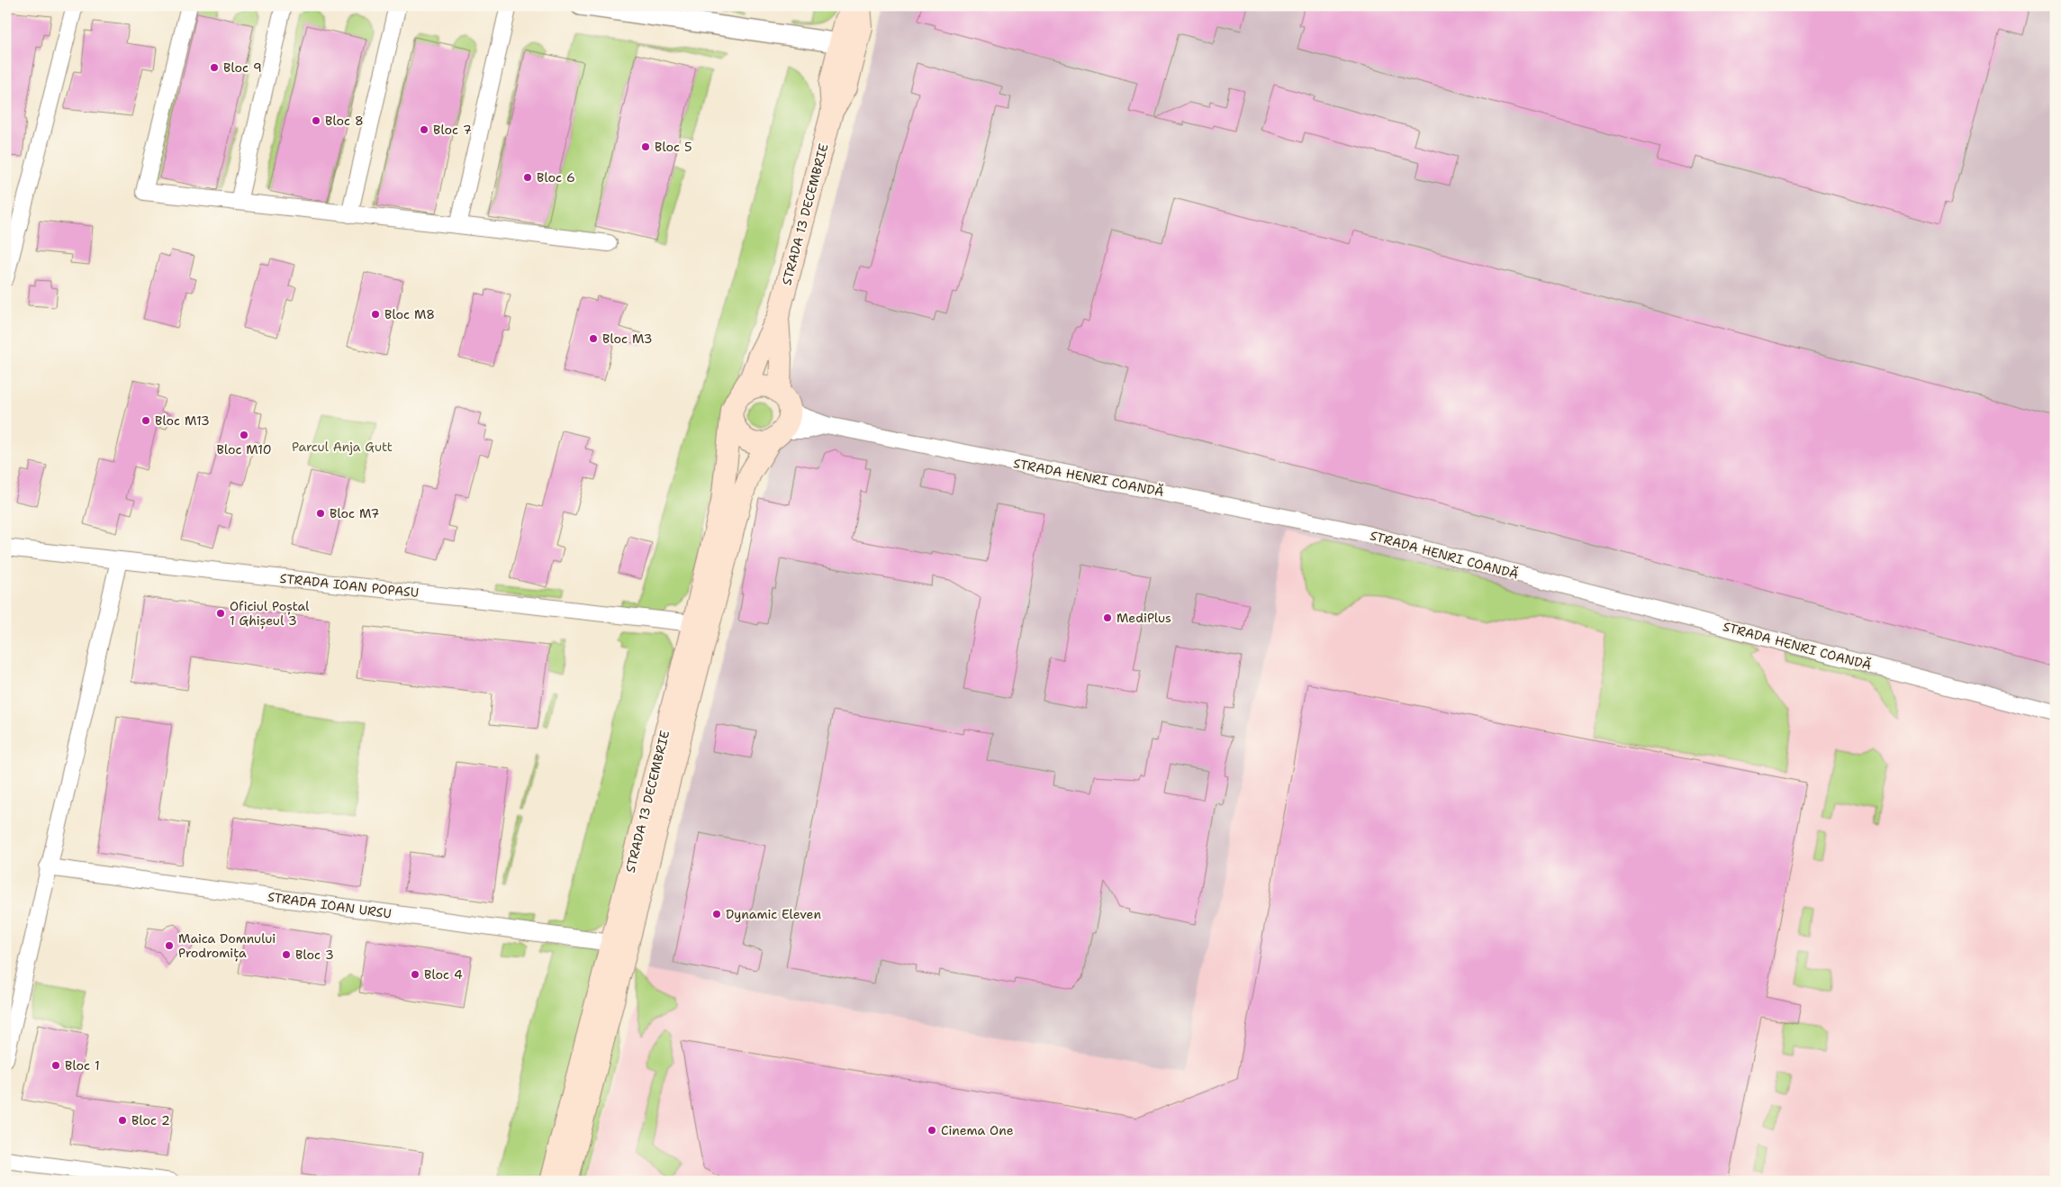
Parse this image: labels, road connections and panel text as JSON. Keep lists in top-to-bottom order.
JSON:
{
  "streets": {
    "main road": ["STRADA 13 DECEMBRIE"],
    "street": ["STRADA HENRI COANDĂ", "STRADA IOAN POPASU", "STRADA IOAN URSU"]
  },
  "crossings": [
    ["STRADA 13 DECEMBRIE", "STRADA HENRI COANDĂ"],
    ["STRADA 13 DECEMBRIE", "STRADA IOAN POPASU"],
    ["STRADA 13 DECEMBRIE", "STRADA IOAN URSU"]
  ],
  "parks": ["Parcul Anja Gutt"],
  "places": [
    "Bloc 9",
    "Bloc 8",
    "Bloc 7",
    "Bloc 5",
    "Bloc 6",
    "Bloc M8",
    "Bloc M3",
    "Bloc M13",
    "Bloc M10",
    "Bloc M7",
    "Oficiul Poștal 1 Ghișeul 3",
    "MediPlus",
    "Dynamic Eleven",
    "Maica Domnului Prodromița",
    "Bloc 3",
    "Bloc 4",
    "Bloc 1",
    "Bloc 2",
    "Cinema One"
  ]
}
